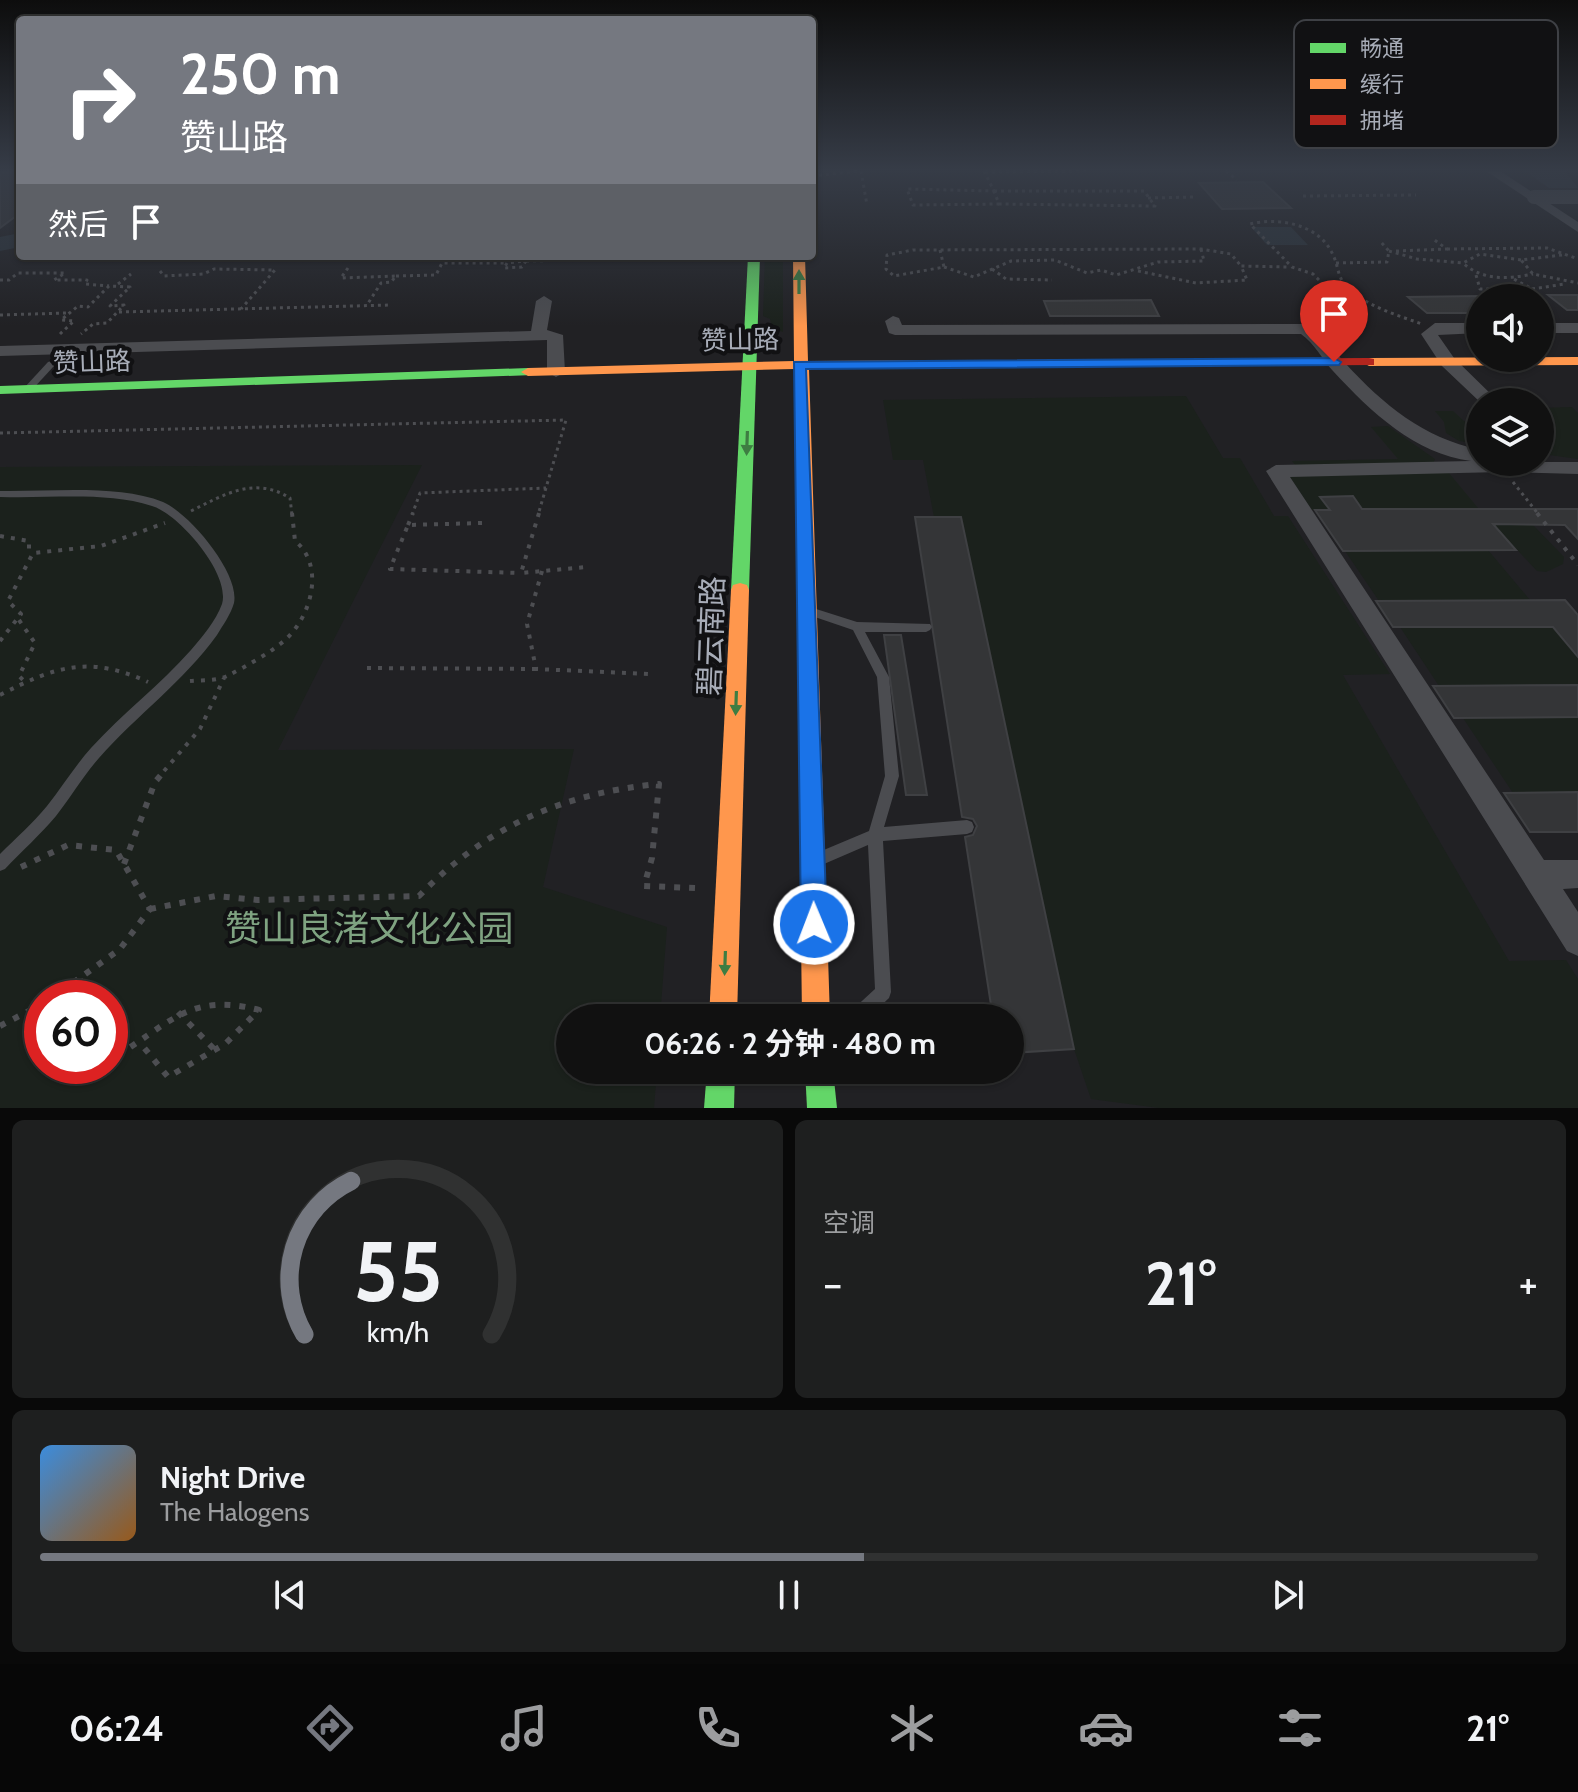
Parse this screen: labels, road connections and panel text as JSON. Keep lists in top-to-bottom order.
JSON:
{
  "streets": {
    "main road": ["赞山路", "碧云南路"]
  },
  "crossings": [
    ["赞山路", "碧云南路"]
  ],
  "parks": ["赞山良渚文化公园"],
  "legend": ["畅通", "缓行", "拥堵"],
  "page": {
    "turn": ["250 m", "赞山路"],
    "then": "然后",
    "limit": "60",
    "trip": "06:26 · 2 分钟 · 480 m",
    "tile": "空调",
    "heat": ["−", "21°", "+"],
    "song": ["Night Drive", "The Halogens"],
    "tabs": ["06:24", "21°"],
    "gauge": ["55", "km/h"]
  }
}
